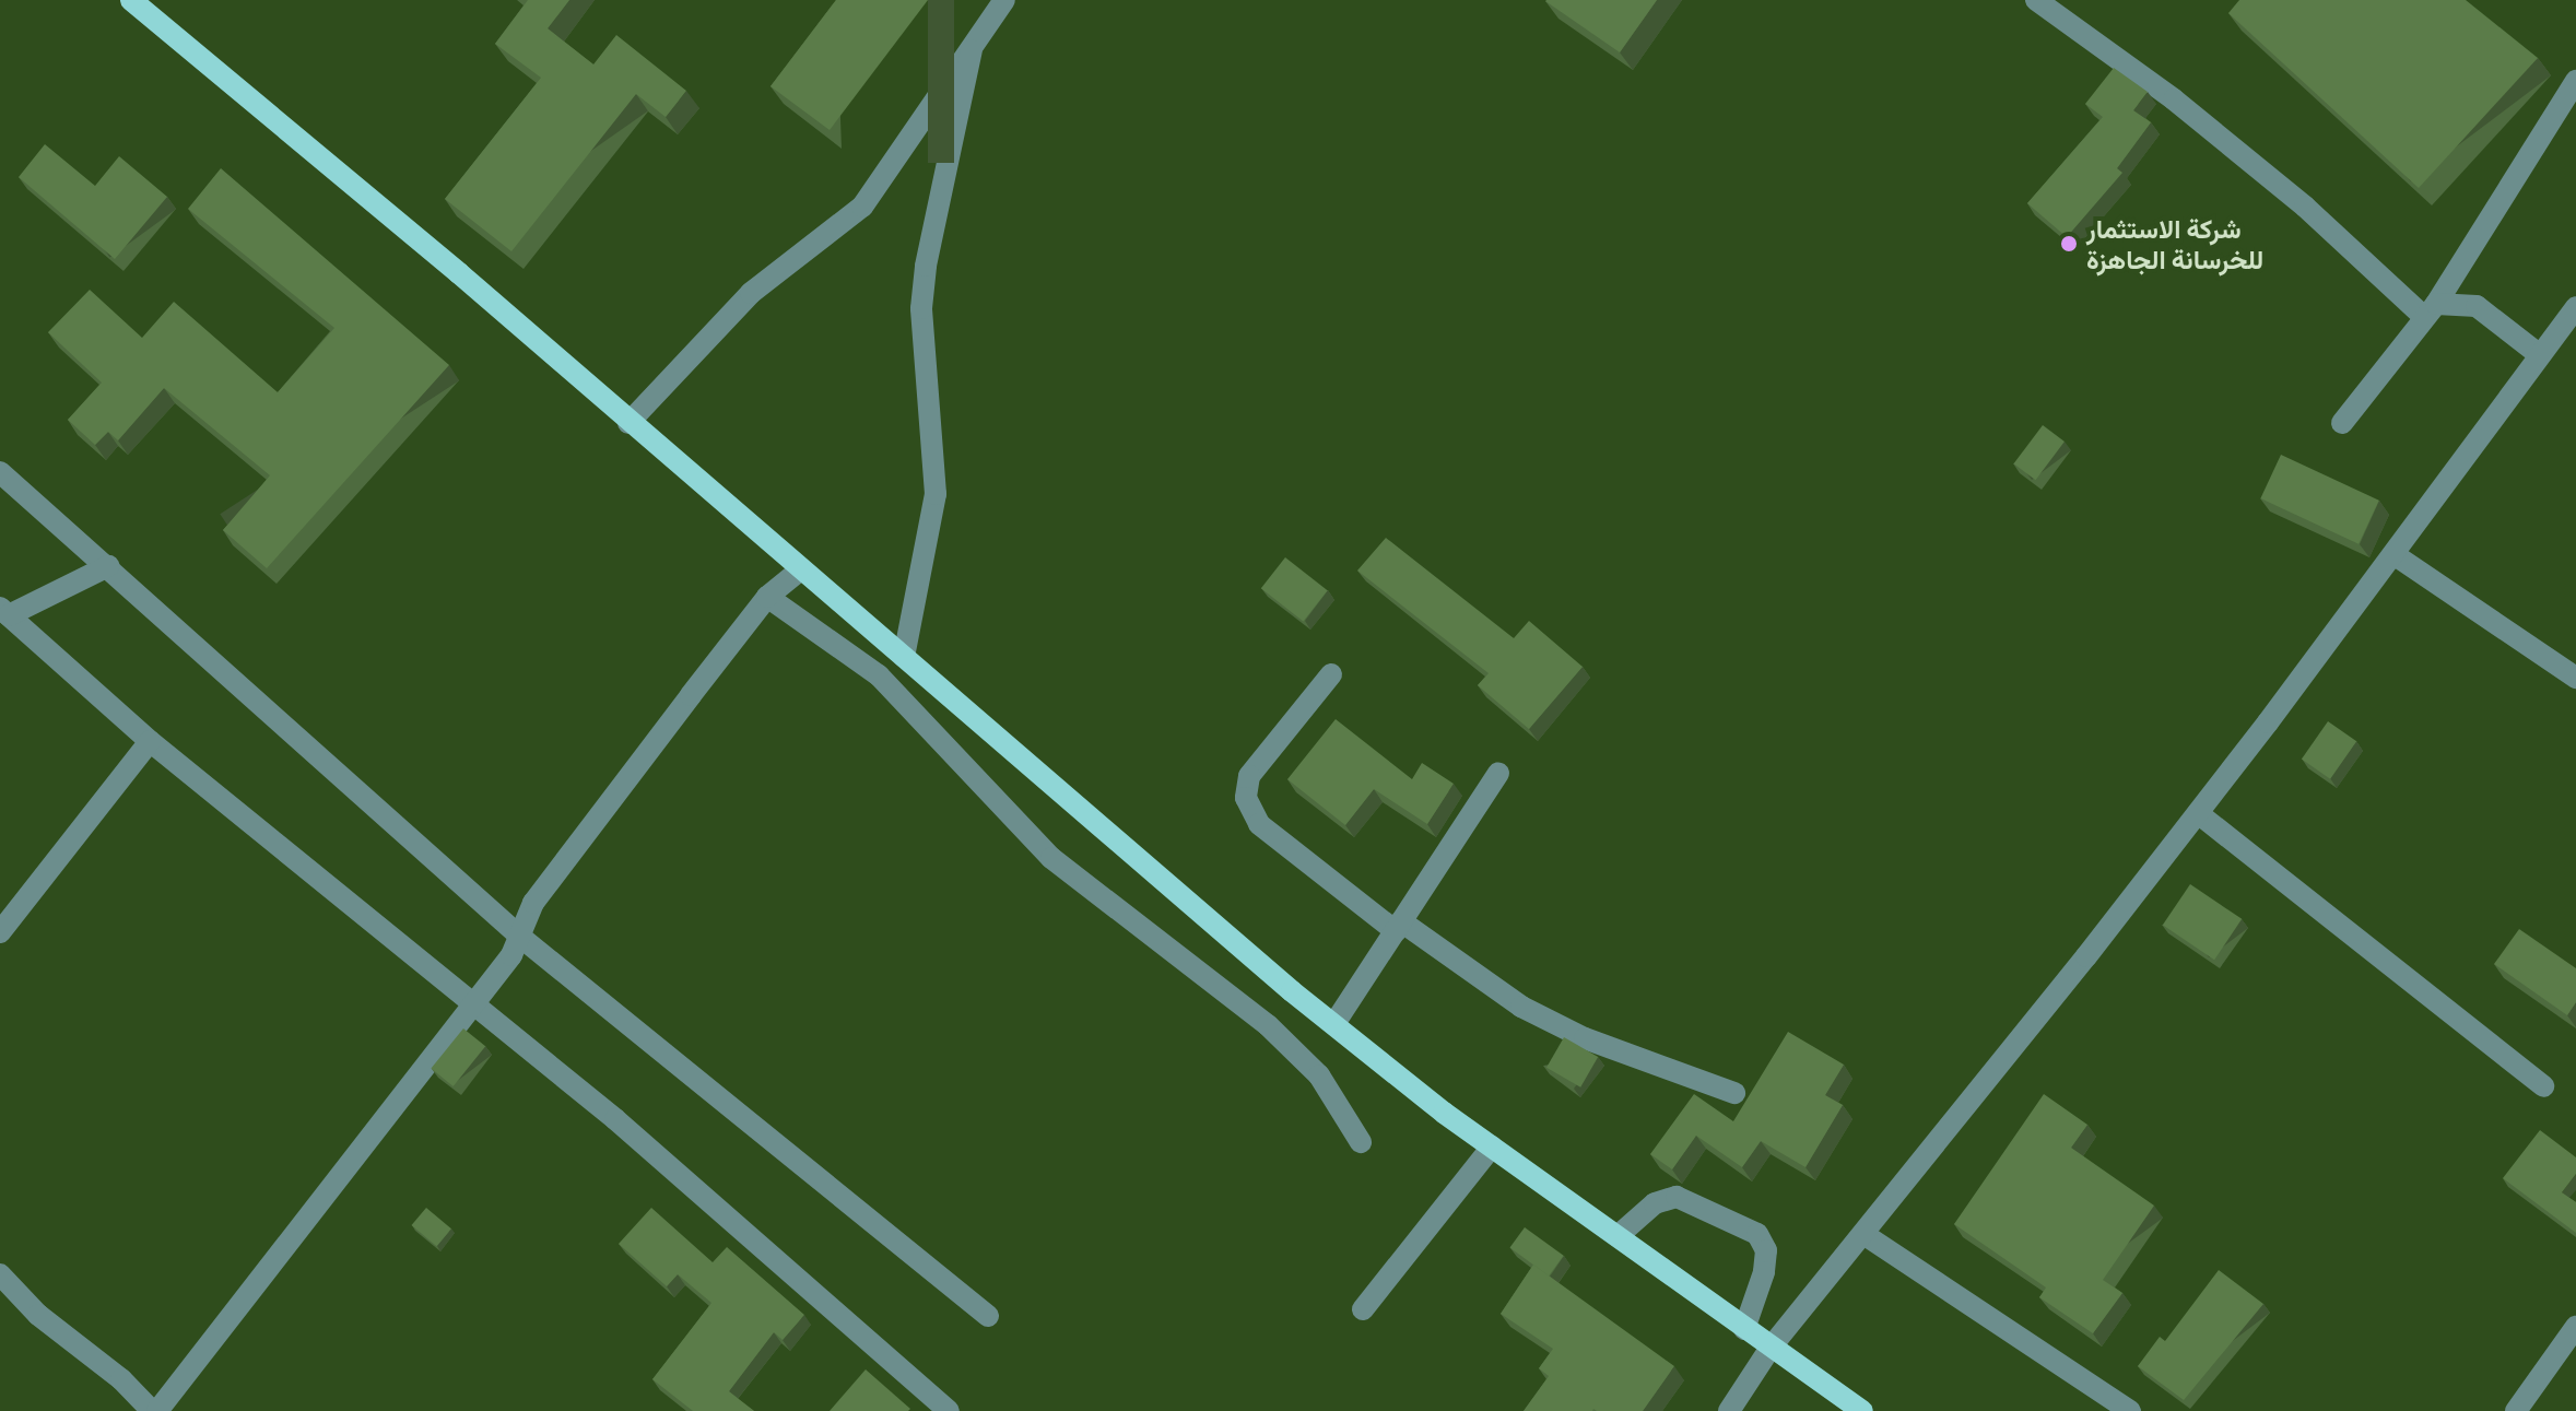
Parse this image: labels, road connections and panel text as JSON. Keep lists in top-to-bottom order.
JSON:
{
  "places": ["شركة الاستثمار للخرسانة الجاهزة"]
}
